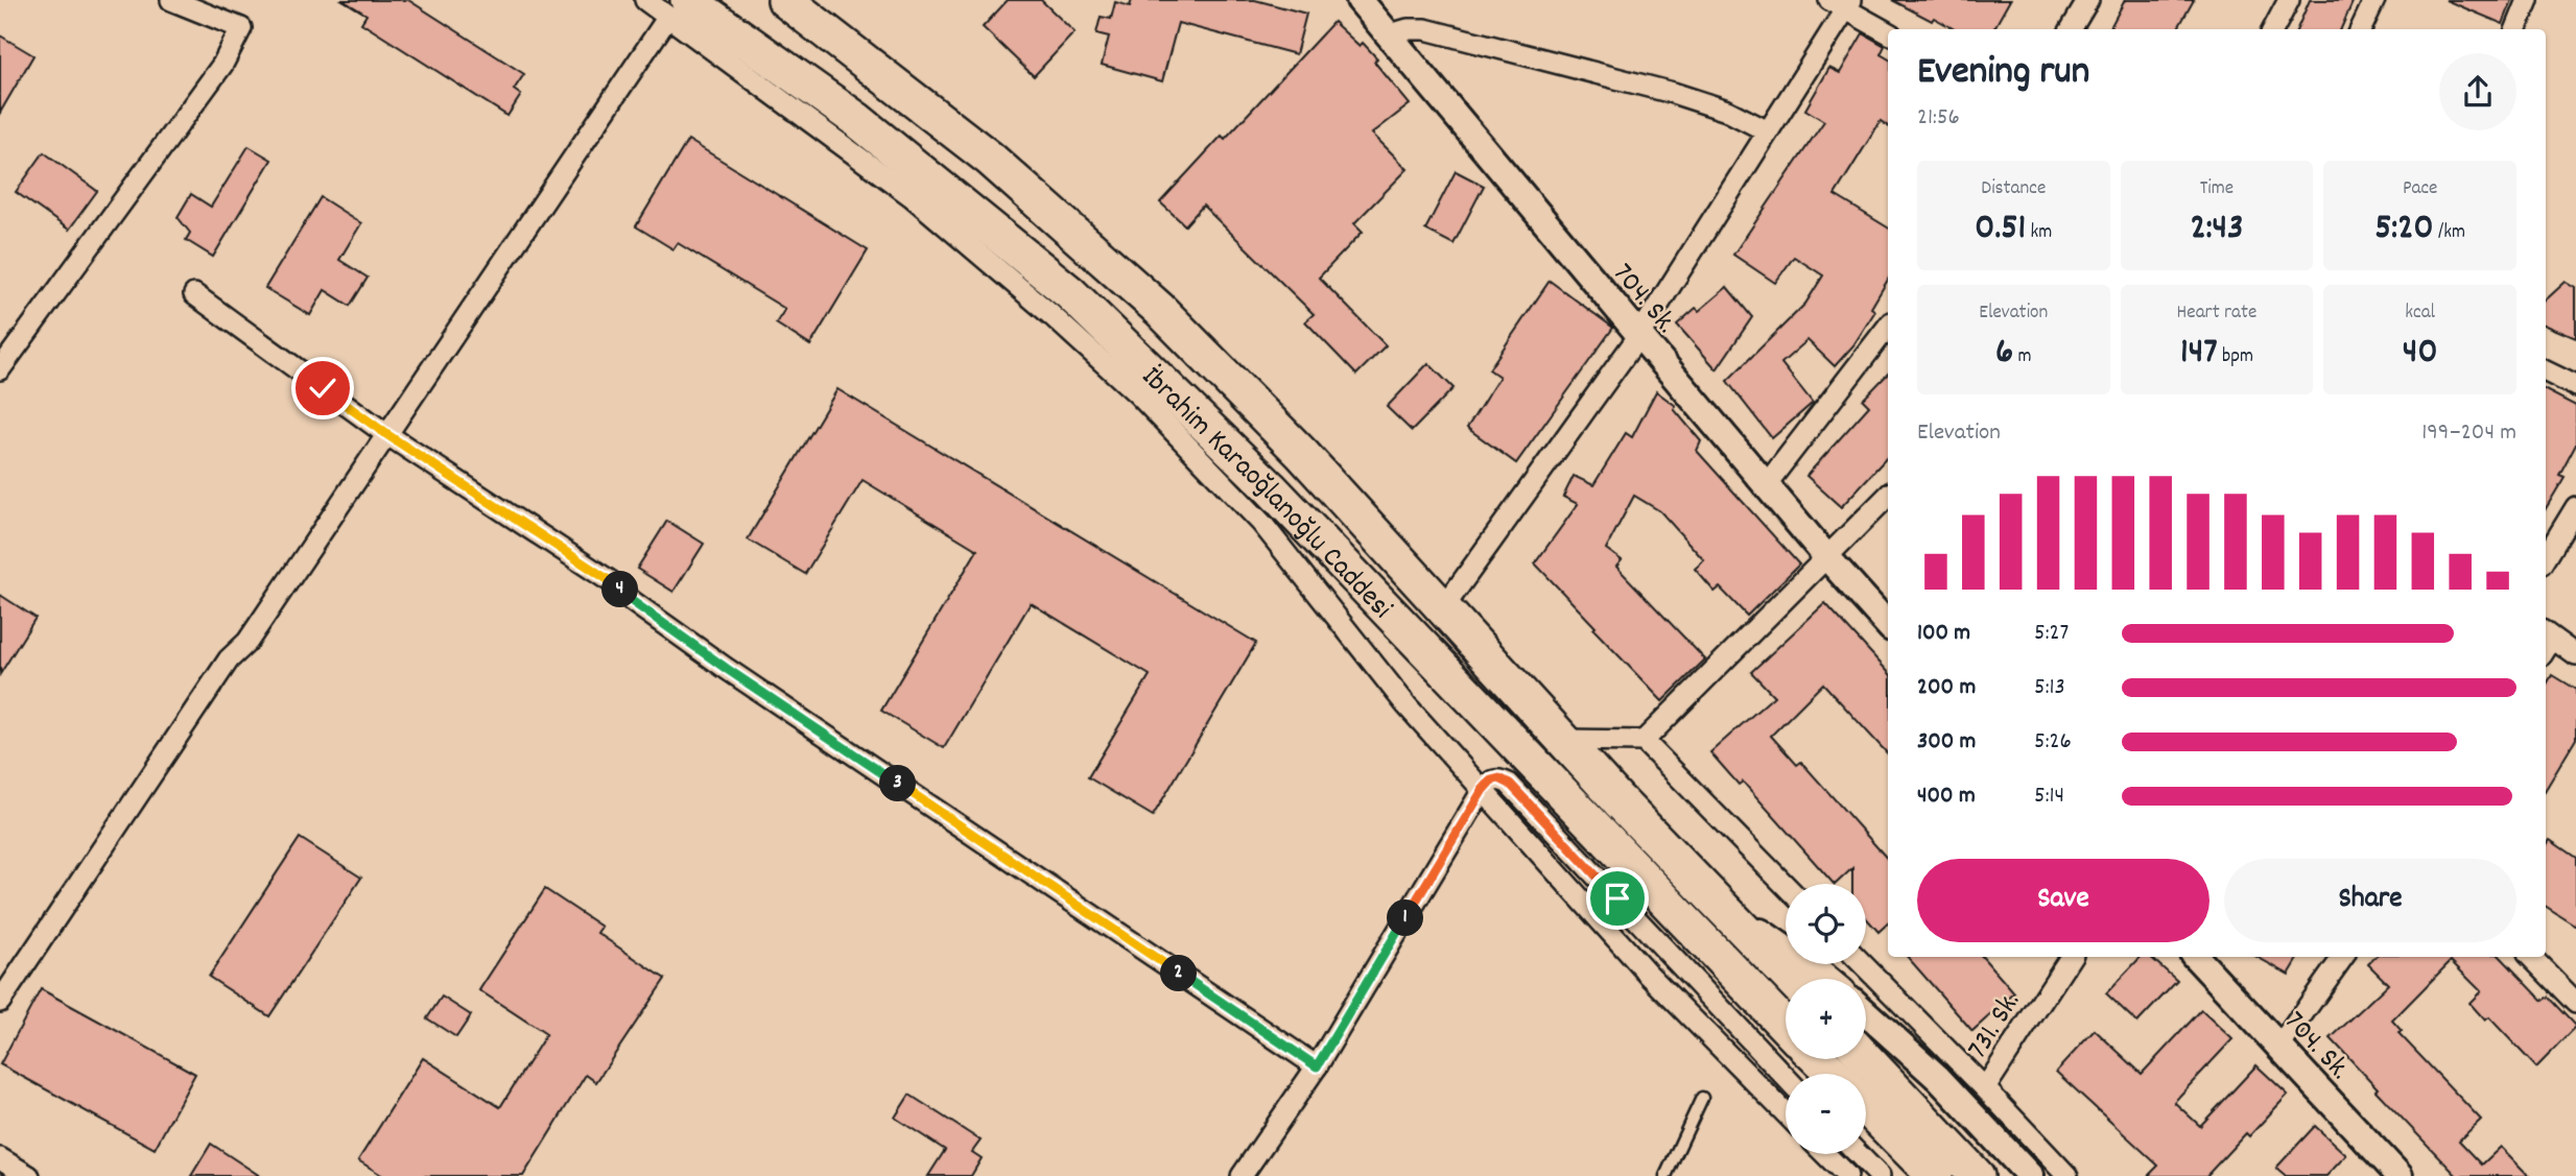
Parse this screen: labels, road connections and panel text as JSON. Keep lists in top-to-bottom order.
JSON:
{
  "streets": {
    "highway": ["İbrahim Karaoğlanoğlu Caddesi"],
    "street": ["704. Sk.", "731. Sk."]
  },
  "page": {
    "heading": ["Evening run", "21:56"],
    "stats": [
      ["Distance", "0.51 km"],
      ["Time", "2:43"],
      ["Pace", "5:20 /km"],
      ["Elevation", "6 m"],
      ["Heart rate", "147 bpm"],
      ["kcal", "40"]
    ],
    "chart": ["Elevation", "199–204 m"],
    "pins": [
      "4",
      "3",
      "1",
      "2"
    ],
    "list": [
      {
        "name": "100 m",
        "note": "5:27"
      },
      {
        "name": "200 m",
        "note": "5:13"
      },
      {
        "name": "300 m",
        "note": "5:26"
      },
      {
        "name": "400 m",
        "note": "5:14"
      }
    ],
    "buttons": ["Save", "Share"],
    "map_buttons": ["+", "−"]
  }
}
